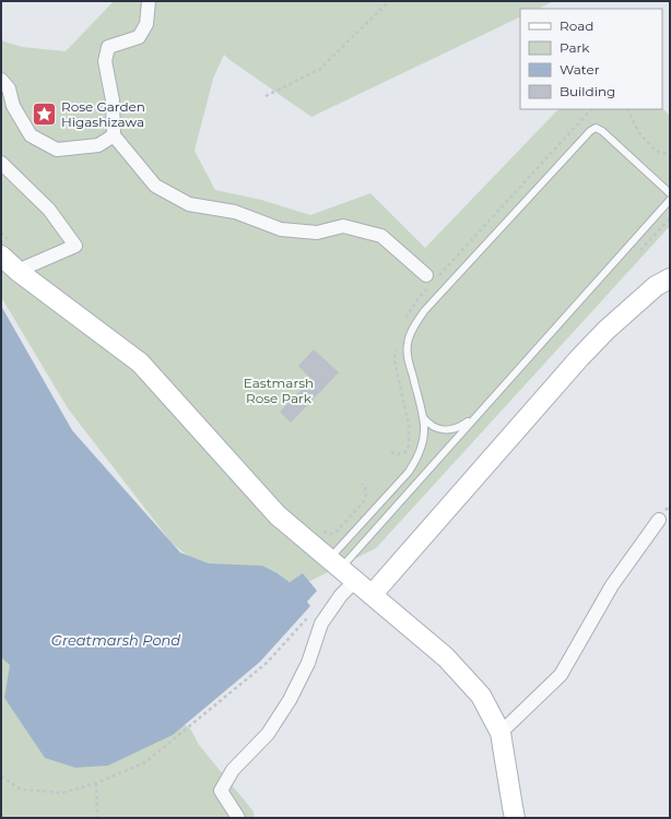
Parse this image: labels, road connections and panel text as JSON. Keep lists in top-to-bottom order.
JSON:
{
  "water": ["Greatmarsh Pond"],
  "parks": ["Eastmarsh Rose Park"],
  "places": {
    "place": ["Rose Garden Higashizawa"]
  },
  "legend": [
    "Road",
    "Park",
    "Water",
    "Building"
  ]
}
